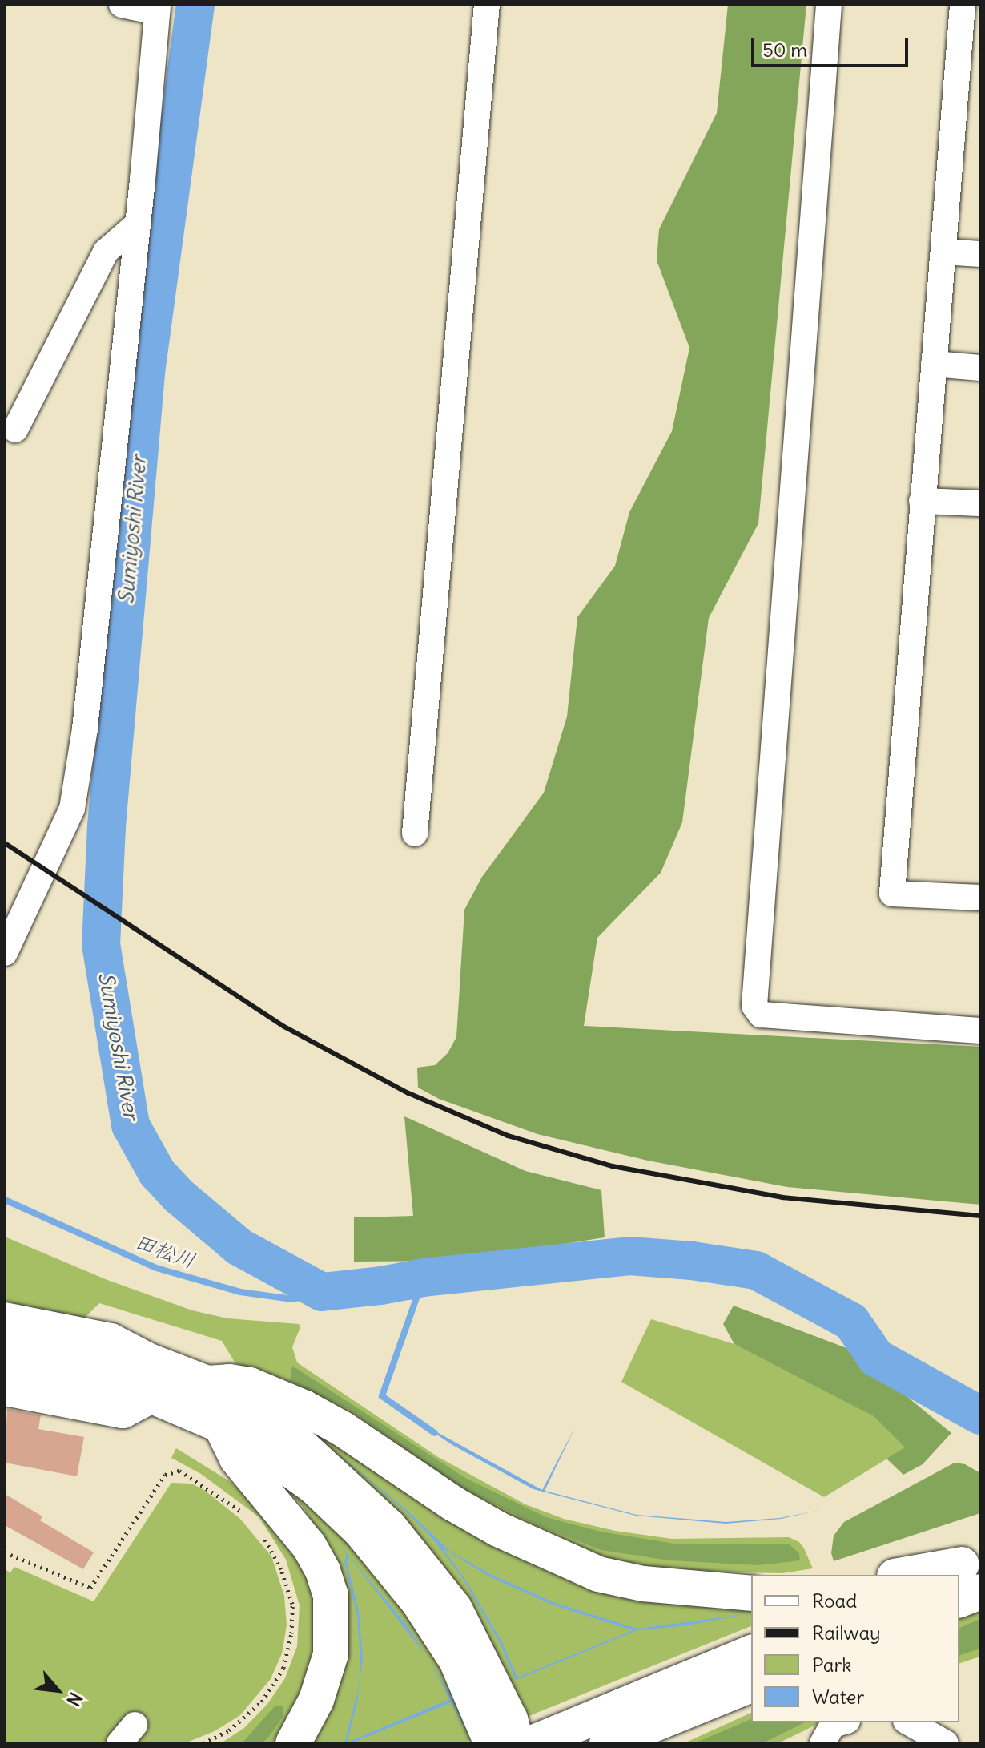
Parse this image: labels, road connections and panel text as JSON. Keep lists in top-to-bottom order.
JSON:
{
  "water": ["Sumiyoshi River", "田松川"],
  "legend": [
    "Road",
    "Railway",
    "Park",
    "Water"
  ],
  "scale_bar": "50 m",
  "north": "bottom right"
}
